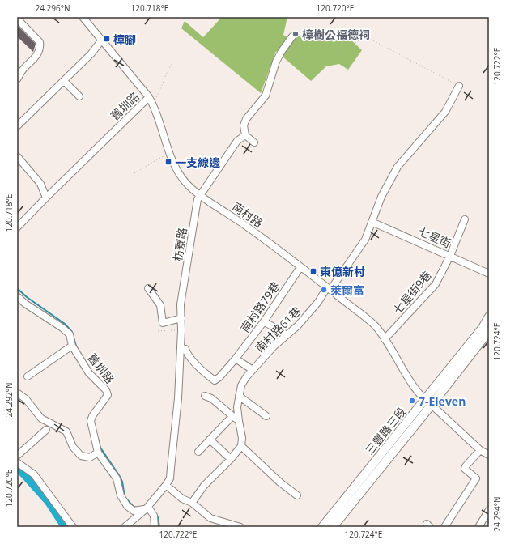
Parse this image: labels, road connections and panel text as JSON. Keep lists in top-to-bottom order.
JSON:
{
  "streets": {
    "main road": ["三豐路三段"],
    "street": [
      "舊圳路",
      "南村路",
      "七星街",
      "枋寮路",
      "七星街9巷",
      "南村路79巷",
      "南村路61巷"
    ]
  },
  "crossings": [
    ["舊圳路", "南村路"],
    ["南村路", "枋寮路"],
    ["南村路", "七星街9巷"],
    ["南村路", "南村路79巷"],
    ["南村路", "南村路61巷"],
    ["南村路", "三豐路三段"],
    ["七星街", "七星街9巷"],
    ["七星街", "南村路61巷"],
    ["枋寮路", "南村路79巷"]
  ],
  "places": {
    "other": ["樟樹公福德祠", "萊爾富", "7-Eleven"],
    "transit": ["樟腳", "一支線邊", "東億新村"]
  },
  "coordinates": [
    "24.296°N",
    "120.718°E",
    "120.720°E",
    "120.722°E",
    "120.724°E",
    "24.292°N",
    "24.294°N"
  ]
}
